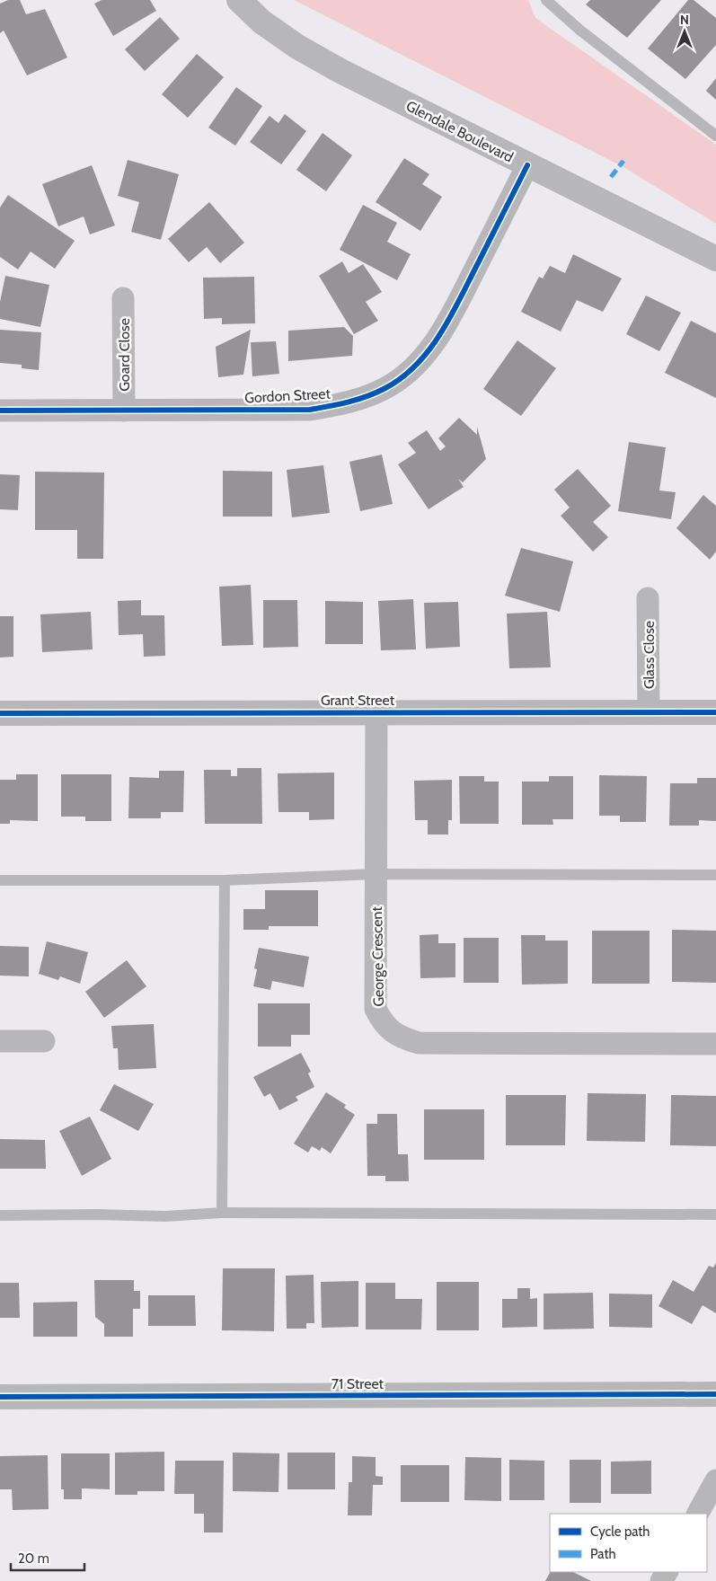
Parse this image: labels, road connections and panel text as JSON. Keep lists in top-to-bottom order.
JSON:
{
  "streets": {
    "street": [
      "Glendale Boulevard",
      "Goard Close",
      "Gordon Street",
      "Glass Close",
      "Grant Street",
      "George Crescent",
      "71 Street"
    ]
  },
  "crossings": [
    ["Glendale Boulevard", "Gordon Street"],
    ["Goard Close", "Gordon Street"],
    ["Glass Close", "Grant Street"],
    ["Grant Street", "George Crescent"]
  ],
  "legend": ["Cycle path", "Path"],
  "scale_bar": "20 m",
  "north": "top"
}
